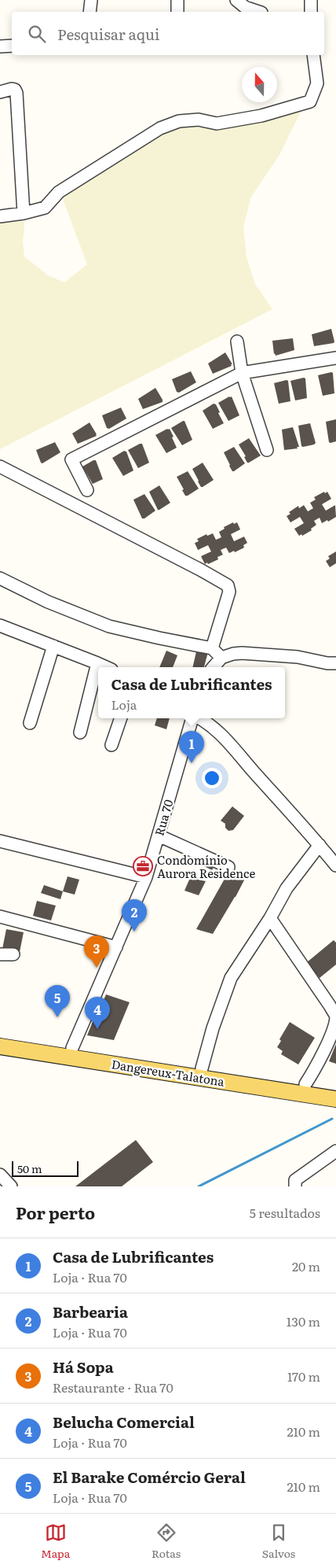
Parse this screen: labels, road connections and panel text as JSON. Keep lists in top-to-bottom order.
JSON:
{
  "streets": {
    "main road": ["Dangereux-Talatona"],
    "street": ["Rua 70"]
  },
  "crossings": [
    ["Rua 70", "Dangereux-Talatona"]
  ],
  "places": {
    "office": ["Condomínio Aurora Residence"]
  },
  "scale_bar": "50 m",
  "north": "top",
  "page": {
    "search": "Pesquisar aqui",
    "popup": ["Casa de Lubrificantes", "Loja"],
    "pins": [
      "1",
      "2",
      "3",
      "5",
      "4"
    ],
    "scale": "50 m",
    "heading": ["Por perto", "5 resultados"],
    "list": [
      {
        "mark": "1",
        "name": "Casa de Lubrificantes",
        "note": "Loja · Rua 70",
        "value": "20 m"
      },
      {
        "mark": "2",
        "name": "Barbearia",
        "note": "Loja · Rua 70",
        "value": "130 m"
      },
      {
        "mark": "3",
        "name": "Há Sopa",
        "note": "Restaurante · Rua 70",
        "value": "170 m"
      },
      {
        "mark": "4",
        "name": "Belucha Comercial",
        "note": "Loja · Rua 70",
        "value": "210 m"
      },
      {
        "mark": "5",
        "name": "El Barake Comércio Geral",
        "note": "Loja · Rua 70",
        "value": "210 m"
      }
    ],
    "nav": ["Mapa", "Rotas", "Salvos"]
  }
}
